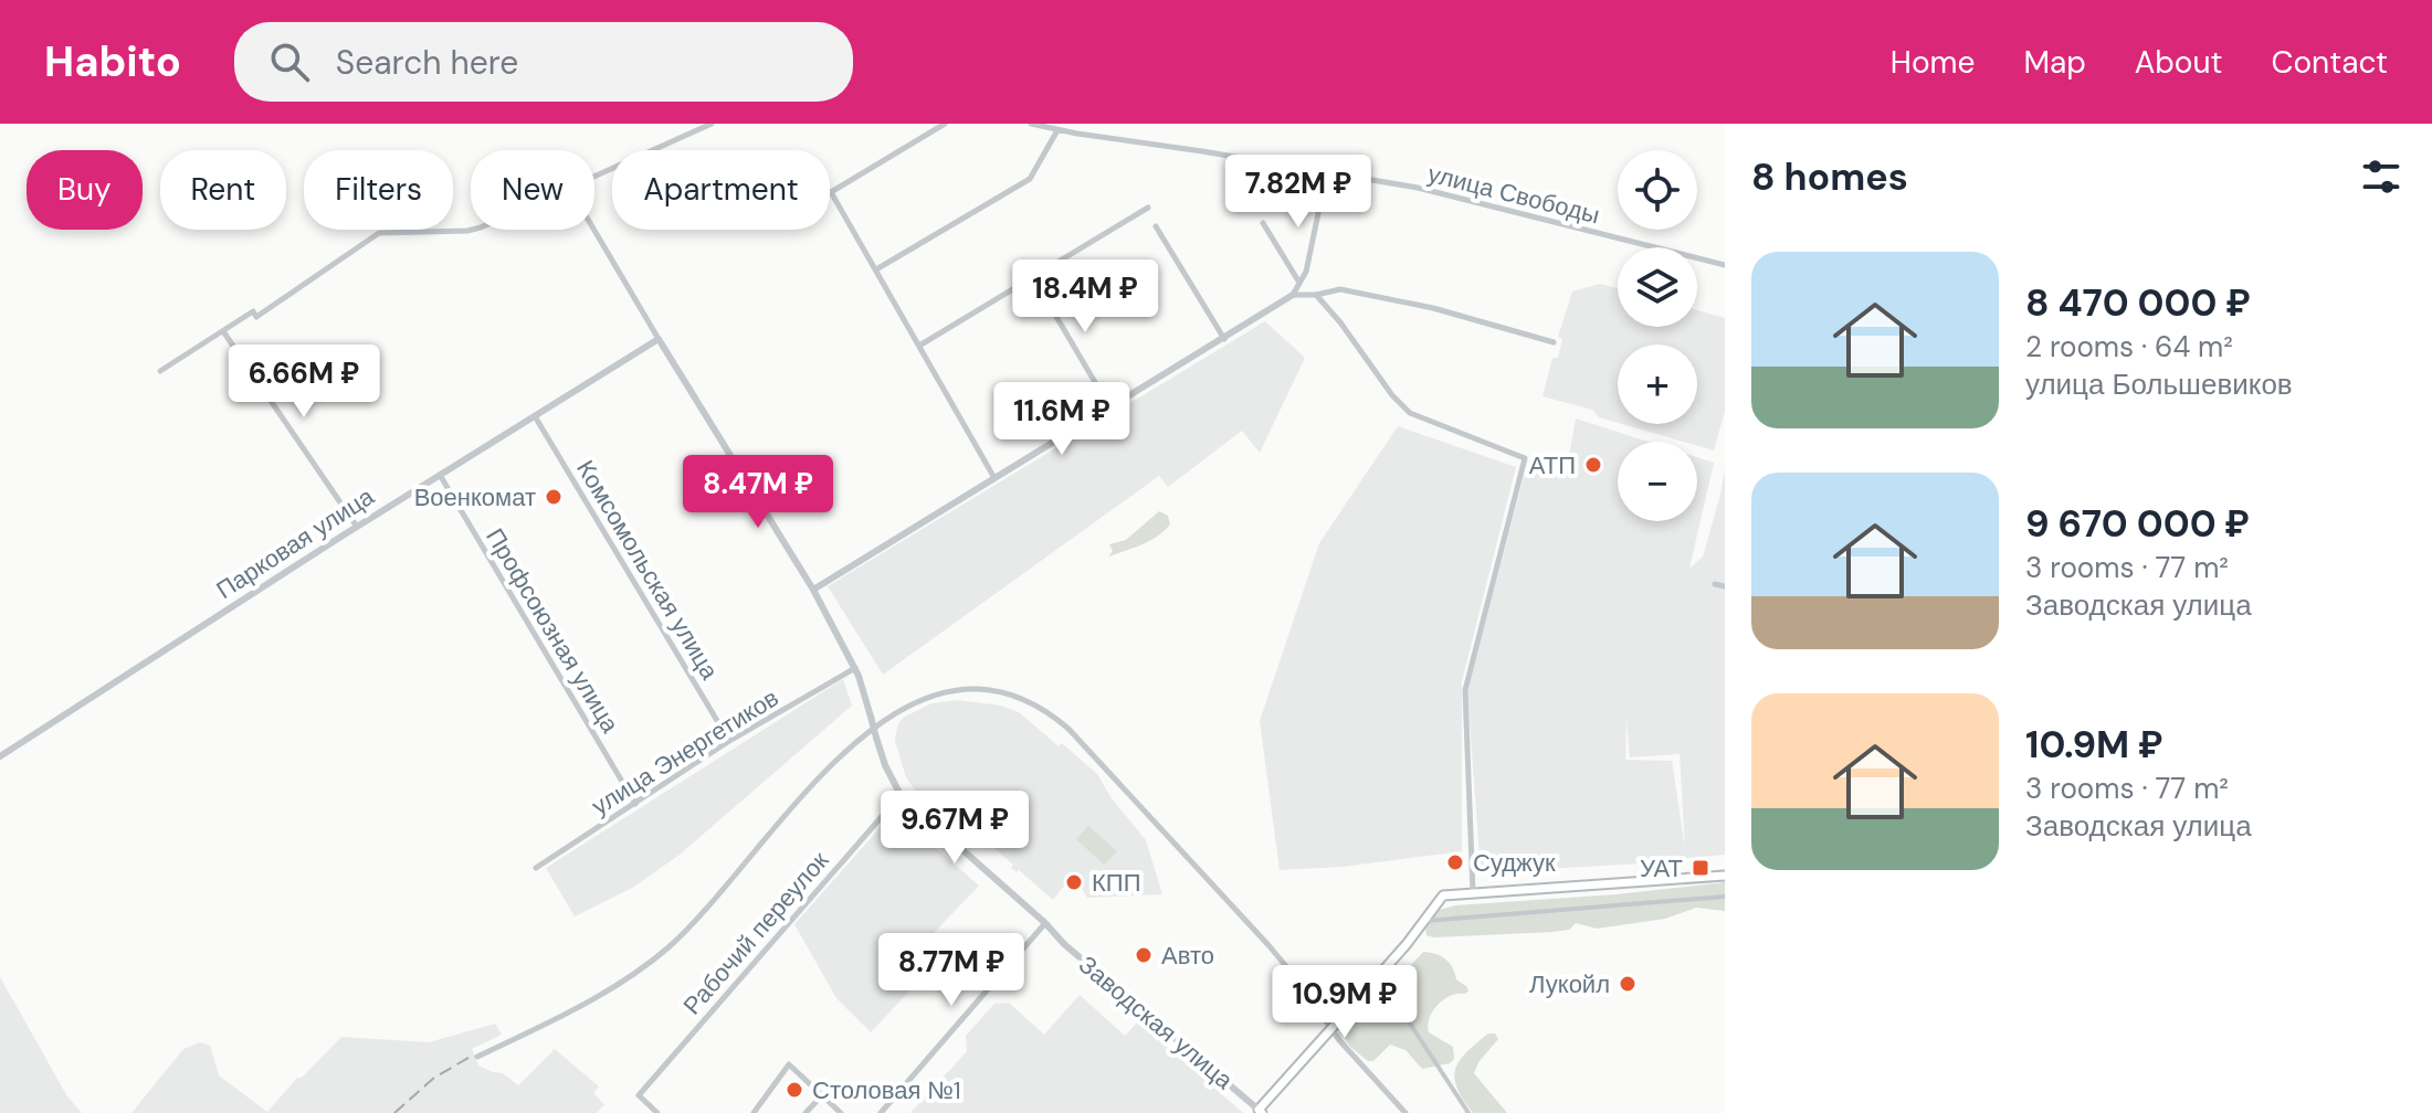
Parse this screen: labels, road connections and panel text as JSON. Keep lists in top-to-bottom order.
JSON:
{
  "streets": {
    "street": [
      "улица Свободы",
      "Парковая улица",
      "Комсомольская улица",
      "Профсоюзная улица",
      "улица Энергетиков",
      "Рабочий переулок",
      "Заводская улица"
    ]
  },
  "crossings": [
    ["Парковая улица", "Комсомольская улица"],
    ["Парковая улица", "Профсоюзная улица"],
    ["Парковая улица", "Заводская улица"],
    ["Комсомольская улица", "улица Энергетиков"],
    ["Профсоюзная улица", "улица Энергетиков"],
    ["улица Энергетиков", "Заводская улица"],
    ["Рабочий переулок", "Заводская улица"]
  ],
  "places": {
    "other": [
      "АТП",
      "Военкомат",
      "Суджук",
      "КПП",
      "Авто",
      "Лукойл",
      "Столовая №1"
    ],
    "transit": ["УАТ"]
  },
  "page": {
    "header": "Habito",
    "search": "Search here",
    "nav": [
      "Home",
      "Map",
      "About",
      "Contact"
    ],
    "heading": "8 homes",
    "map_buttons": ["+", "−"],
    "chip": [
      "Buy",
      "Rent",
      "Filters",
      "New",
      "Apartment"
    ],
    "price": [
      "7.82M ₽",
      "18.4M ₽",
      "6.66M ₽",
      "11.6M ₽",
      "8.47M ₽",
      "9.67M ₽",
      "8.77M ₽",
      "10.9M ₽"
    ],
    "list": [
      {
        "name": "8 470 000 ₽",
        "note": "2 rooms · 64 m² · улица Большевиков"
      },
      {
        "name": "9 670 000 ₽",
        "note": "3 rooms · 77 m² · Заводская улица"
      },
      {
        "name": "10.9M ₽",
        "note": "3 rooms · 77 m² · Заводская улица"
      }
    ]
  }
}
